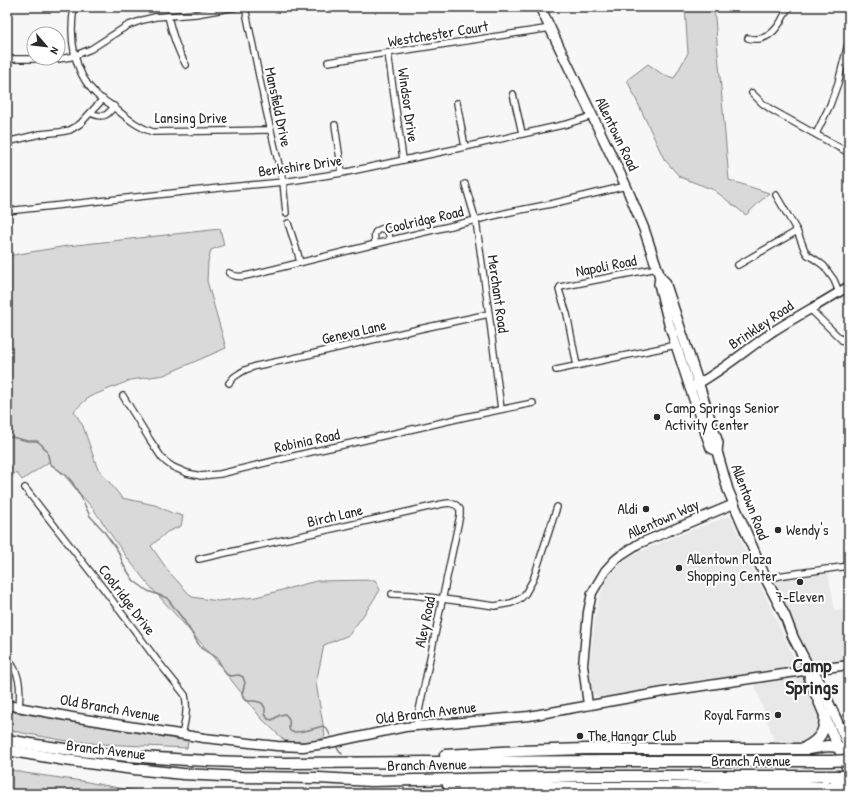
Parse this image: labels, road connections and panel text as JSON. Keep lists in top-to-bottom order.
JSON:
{
  "streets": {
    "highway": ["Branch Avenue"],
    "main road": [
      "Allentown Road",
      "Brinkley Road",
      "Allentown Way",
      "Old Branch Avenue"
    ],
    "street": [
      "Westchester Court",
      "Windsor Drive",
      "Mansfield Drive",
      "Lansing Drive",
      "Berkshire Drive",
      "Coolridge Road",
      "Napoli Road",
      "Merchant Road",
      "Geneva Lane",
      "Robinia Road",
      "Birch Lane",
      "Coolridge Drive",
      "Aley Road"
    ]
  },
  "crossings": [
    ["Westchester Court", "Windsor Drive"],
    ["Westchester Court", "Allentown Road"],
    ["Windsor Drive", "Berkshire Drive"],
    ["Mansfield Drive", "Lansing Drive"],
    ["Mansfield Drive", "Berkshire Drive"],
    ["Allentown Road", "Berkshire Drive"],
    ["Allentown Road", "Coolridge Road"],
    ["Allentown Road", "Napoli Road"],
    ["Allentown Road", "Brinkley Road"],
    ["Allentown Road", "Allentown Way"],
    ["Allentown Road", "Old Branch Avenue"],
    ["Allentown Road", "Branch Avenue"],
    ["Coolridge Road", "Merchant Road"],
    ["Merchant Road", "Geneva Lane"],
    ["Merchant Road", "Robinia Road"],
    ["Birch Lane", "Aley Road"],
    ["Allentown Way", "Old Branch Avenue"],
    ["Coolridge Drive", "Old Branch Avenue"],
    ["Aley Road", "Old Branch Avenue"]
  ],
  "districts": ["Camp Springs"],
  "places": [
    "Camp Springs Senior Activity Center",
    "Aldi",
    "Wendy's",
    "Allentown Plaza Shopping Center",
    "7-Eleven",
    "Royal Farms",
    "The Hangar Club"
  ],
  "north": "bottom right"
}
